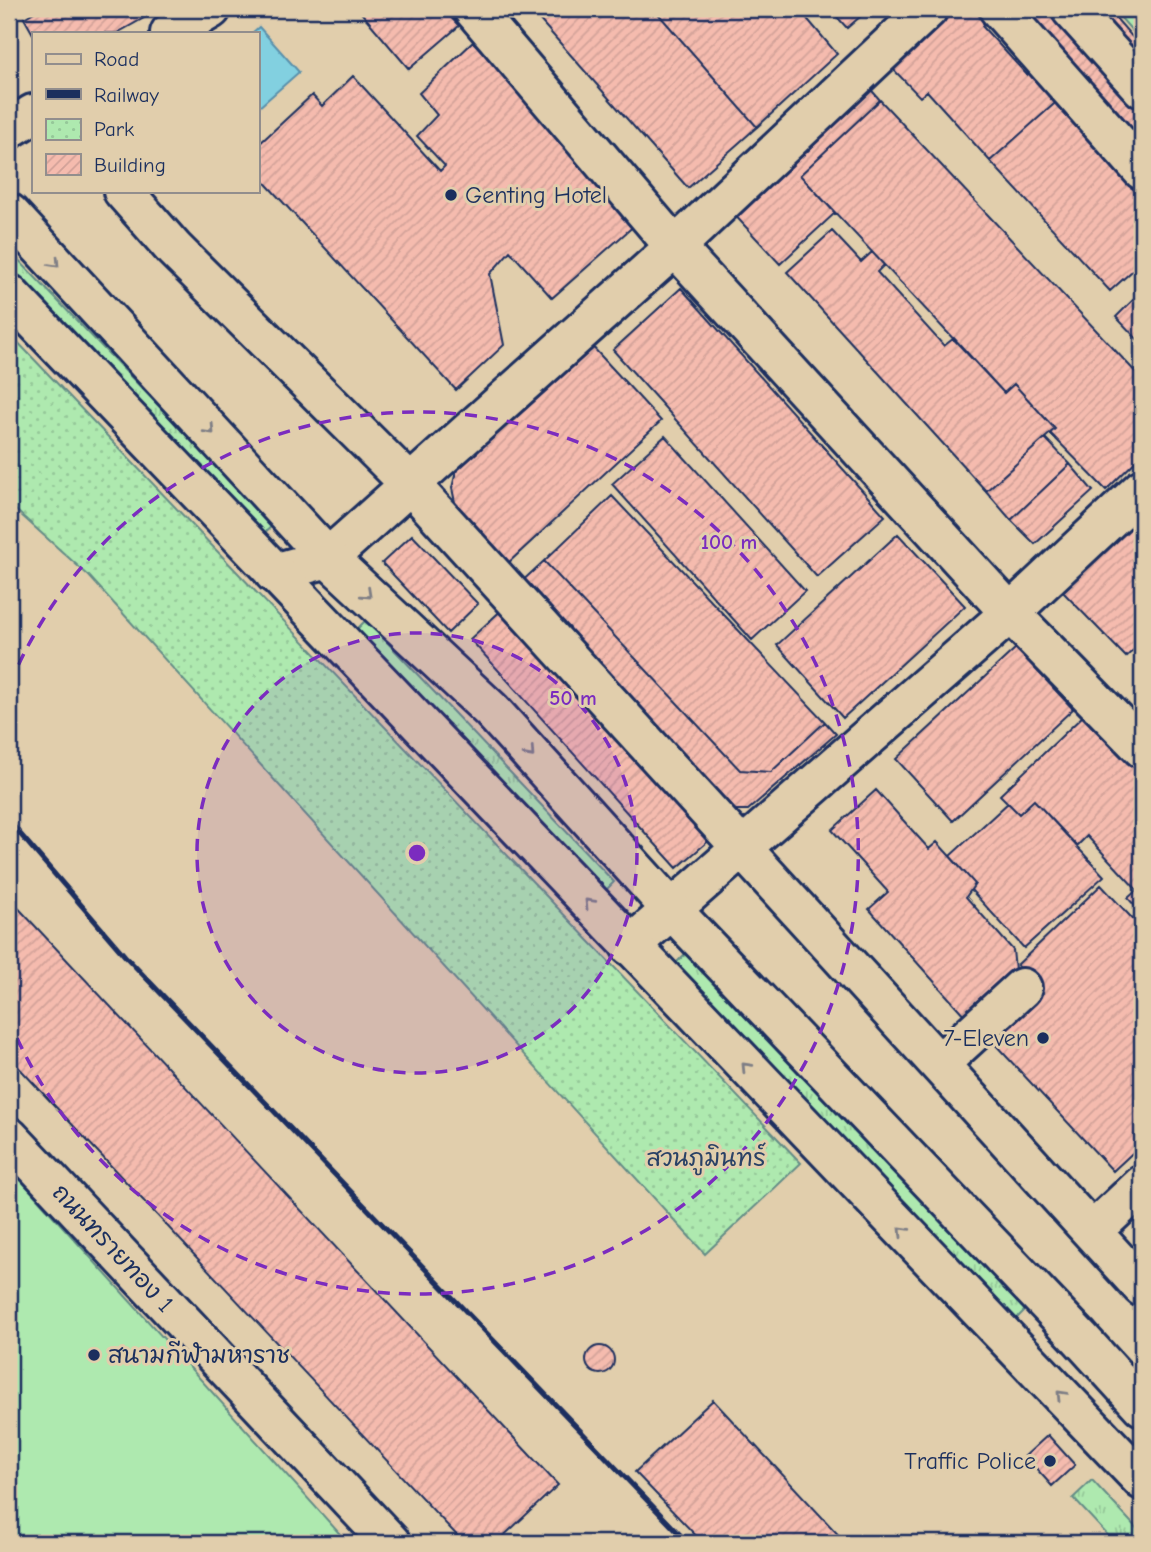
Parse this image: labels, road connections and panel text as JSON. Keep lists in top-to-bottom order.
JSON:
{
  "streets": {
    "street": ["ถนนทรายทอง 1"]
  },
  "parks": ["สวนภูมินทร์"],
  "places": [
    "Genting Hotel",
    "7-Eleven",
    "สนามกีฬามหาราช",
    "Traffic Police"
  ],
  "legend": [
    "Road",
    "Railway",
    "Park",
    "Building"
  ],
  "rings": ["100 m", "50 m"]
}
